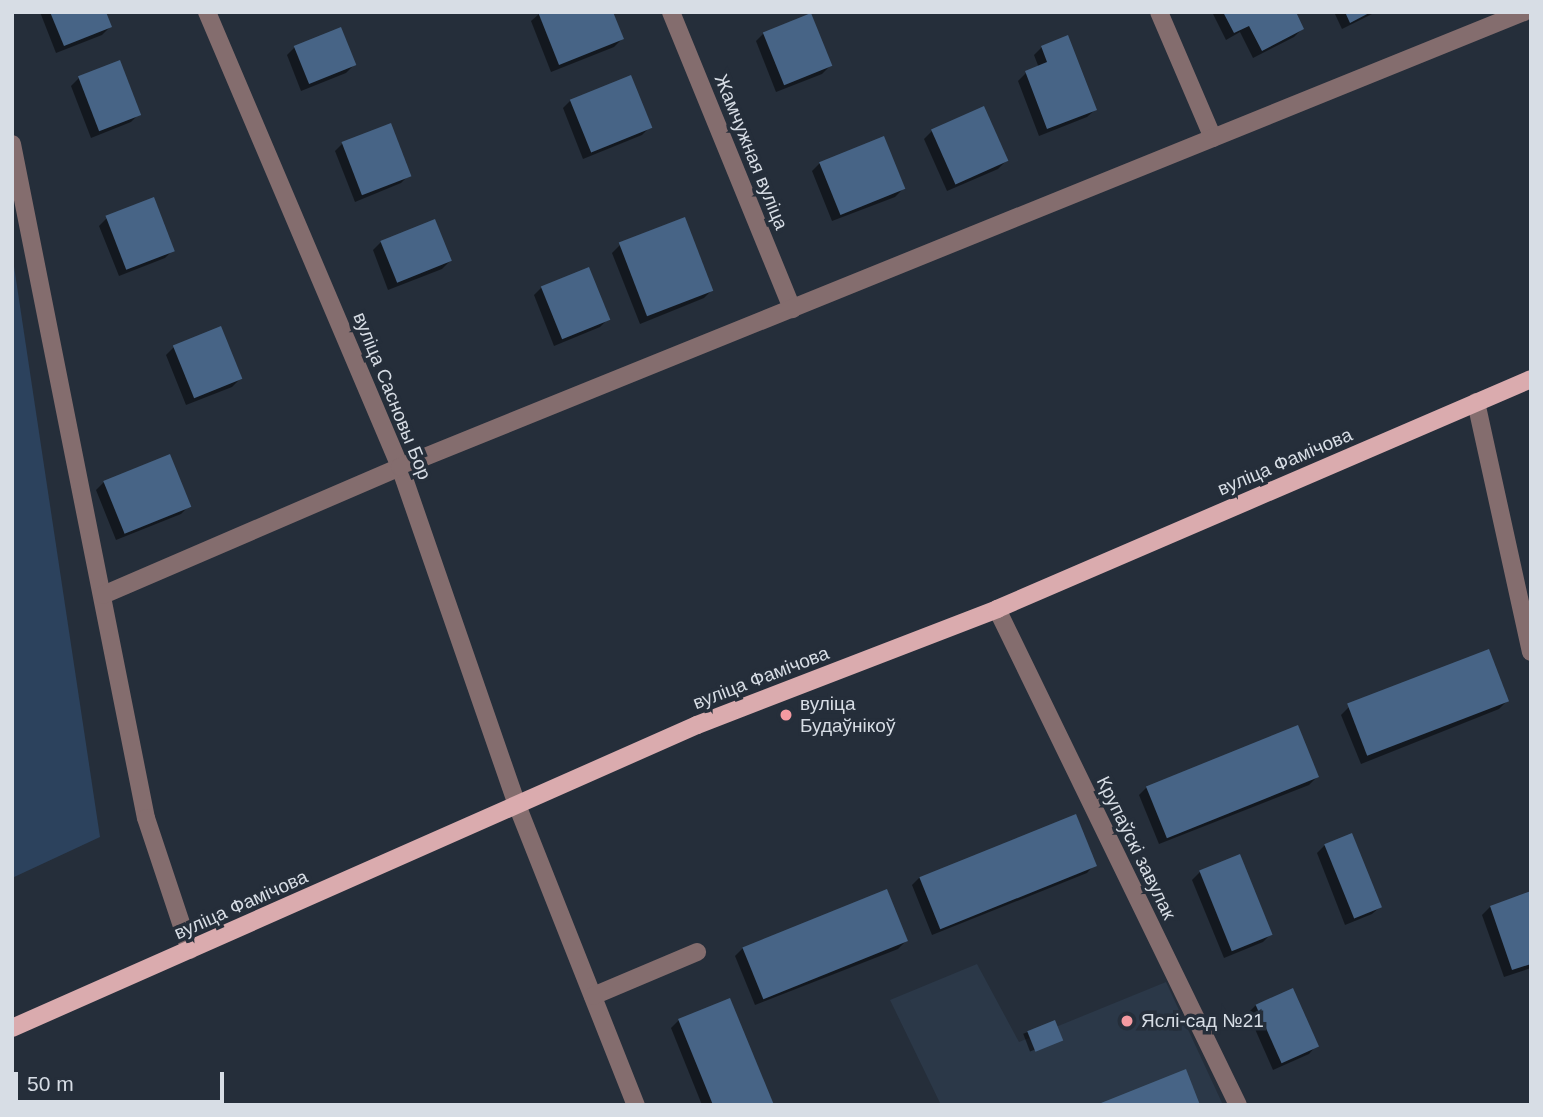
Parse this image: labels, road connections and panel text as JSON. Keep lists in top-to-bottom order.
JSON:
{
  "streets": {
    "main road": ["вуліца Фамічова"],
    "street": ["Жамчужная вуліца", "вуліца Сасновы Бор", "Крупаўскі завулак"]
  },
  "crossings": [
    ["вуліца Сасновы Бор", "вуліца Фамічова"],
    ["вуліца Фамічова", "Крупаўскі завулак"]
  ],
  "places": ["вуліца Будаўнікоў", "Яслі-сад №21"],
  "scale_bar": "50 m"
}
